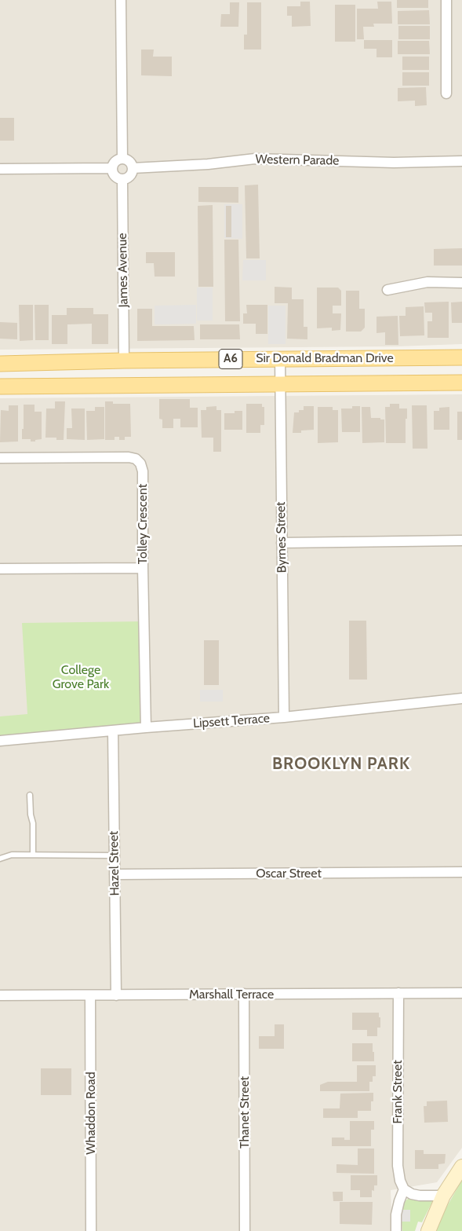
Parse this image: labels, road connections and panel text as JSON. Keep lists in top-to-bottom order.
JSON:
{
  "streets": {
    "main road": ["Sir Donald Bradman Drive", "A6"],
    "street": [
      "Western Parade",
      "James Avenue",
      "Tolley Crescent",
      "Byrnes Street",
      "Lipsett Terrace",
      "Hazel Street",
      "Oscar Street",
      "Marshall Terrace",
      "Frank Street",
      "Thanet Street",
      "Whaddon Road"
    ]
  },
  "crossings": [
    ["Western Parade", "James Avenue"],
    ["James Avenue", "Sir Donald Bradman Drive"],
    ["Sir Donald Bradman Drive", "Byrnes Street"],
    ["Tolley Crescent", "Lipsett Terrace"],
    ["Byrnes Street", "Lipsett Terrace"],
    ["Lipsett Terrace", "Hazel Street"],
    ["Hazel Street", "Oscar Street"],
    ["Hazel Street", "Marshall Terrace"],
    ["Marshall Terrace", "Frank Street"],
    ["Marshall Terrace", "Thanet Street"],
    ["Marshall Terrace", "Whaddon Road"]
  ],
  "districts": ["BROOKLYN PARK"],
  "parks": ["College Grove Park"]
}
